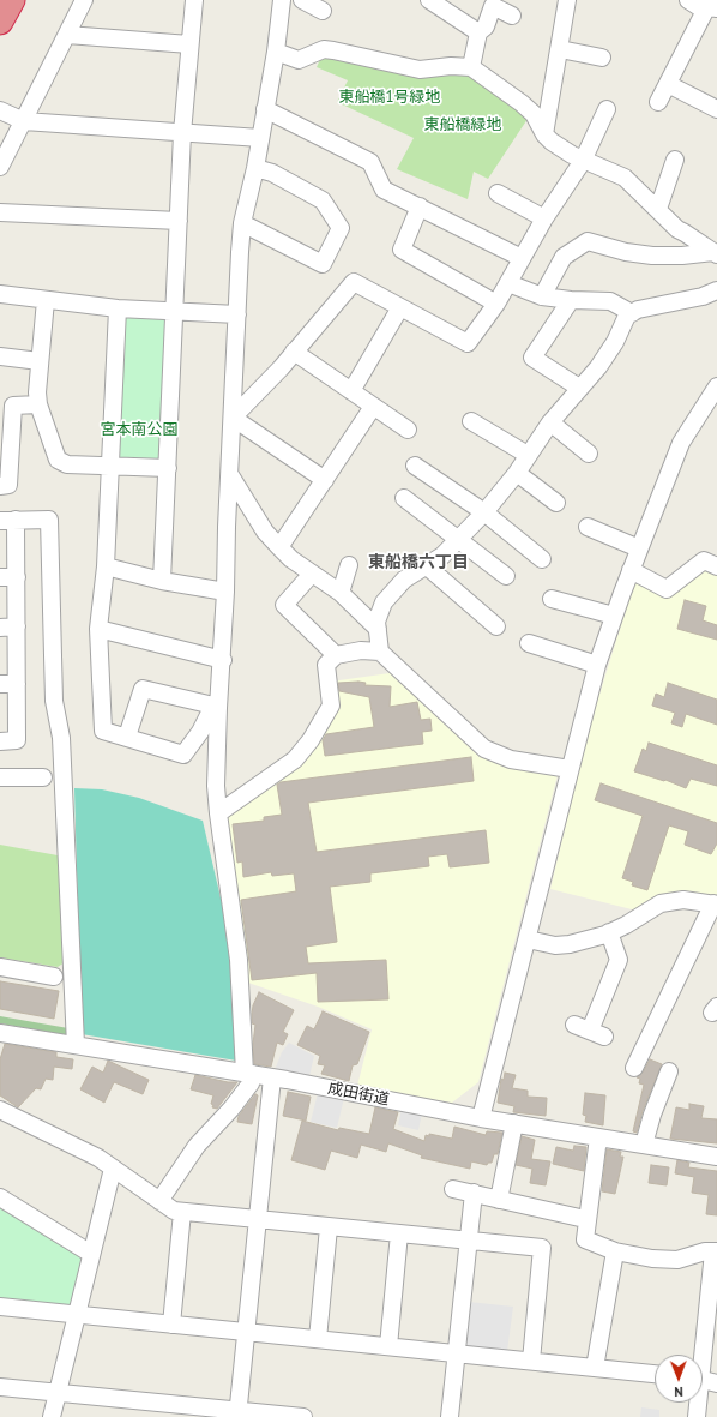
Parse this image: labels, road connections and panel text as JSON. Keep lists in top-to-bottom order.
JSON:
{
  "streets": {
    "street": ["成田街道"]
  },
  "districts": ["東船橋六丁目"],
  "parks": ["東船橋1号緑地", "東船橋緑地", "宮本南公園"],
  "north": "bottom"
}
